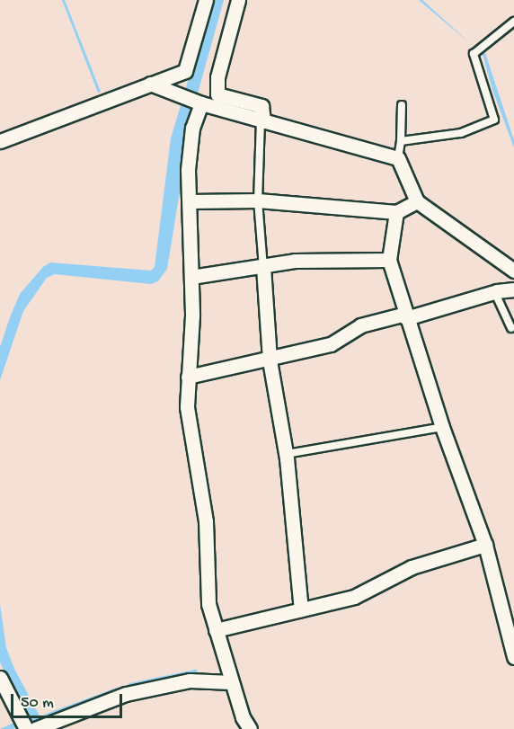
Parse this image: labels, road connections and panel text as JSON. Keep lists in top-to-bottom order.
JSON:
{
  "scale_bar": "50 m"
}
